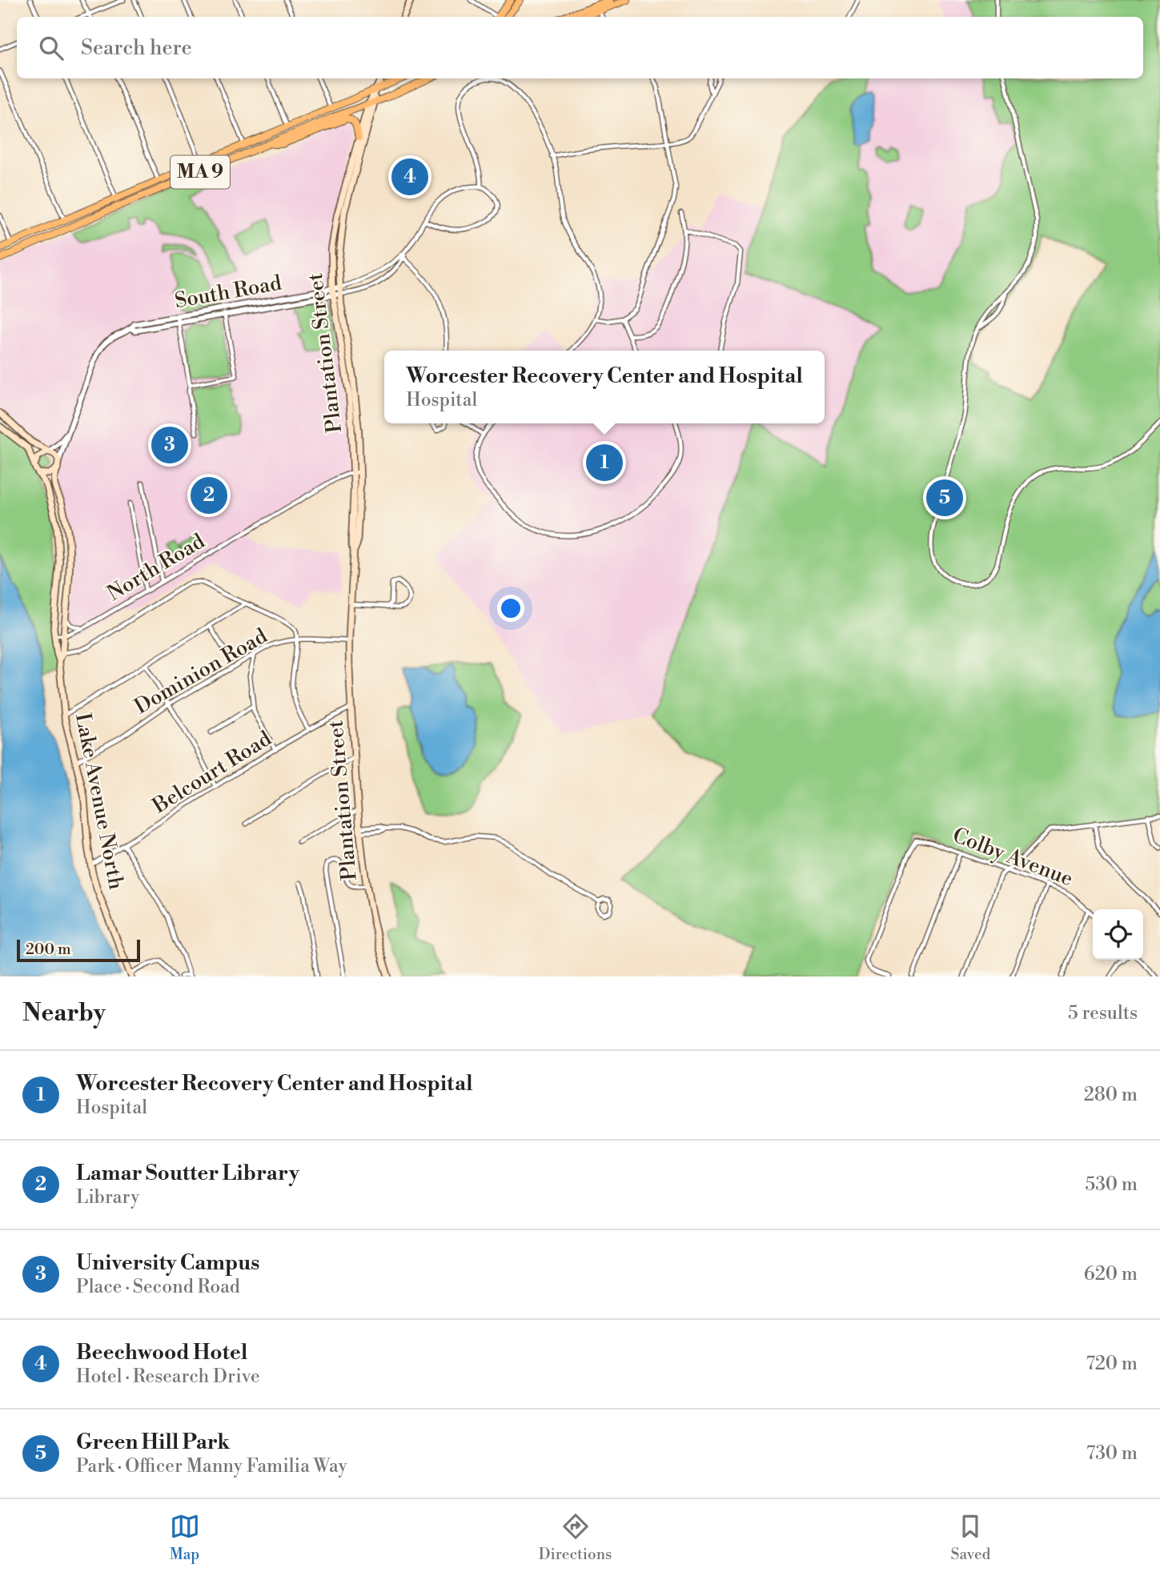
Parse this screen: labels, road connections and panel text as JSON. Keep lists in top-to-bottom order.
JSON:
{
  "streets": {
    "main road": ["MA 9", "Plantation Street", "Lake Avenue North"],
    "street": [
      "South Road",
      "North Road",
      "Dominion Road",
      "Belcourt Road",
      "Colby Avenue"
    ]
  },
  "crossings": [
    ["MA 9", "Plantation Street"],
    ["South Road", "Plantation Street"],
    ["South Road", "Lake Avenue North"],
    ["Plantation Street", "North Road"],
    ["Plantation Street", "Dominion Road"],
    ["Plantation Street", "Belcourt Road"],
    ["North Road", "Lake Avenue North"],
    ["Dominion Road", "Lake Avenue North"],
    ["Belcourt Road", "Lake Avenue North"]
  ],
  "scale_bar": "200 m",
  "page": {
    "search": "Search here",
    "pins": [
      "4",
      "3",
      "1",
      "2",
      "5"
    ],
    "popup": ["Worcester Recovery Center and Hospital", "Hospital"],
    "scale": "200 m",
    "heading": ["Nearby", "5 results"],
    "list": [
      {
        "mark": "1",
        "name": "Worcester Recovery Center and Hospital",
        "note": "Hospital",
        "value": "280 m"
      },
      {
        "mark": "2",
        "name": "Lamar Soutter Library",
        "note": "Library",
        "value": "530 m"
      },
      {
        "mark": "3",
        "name": "University Campus",
        "note": "Place · Second Road",
        "value": "620 m"
      },
      {
        "mark": "4",
        "name": "Beechwood Hotel",
        "note": "Hotel · Research Drive",
        "value": "720 m"
      },
      {
        "mark": "5",
        "name": "Green Hill Park",
        "note": "Park · Officer Manny Familia Way",
        "value": "730 m"
      }
    ],
    "nav": ["Map", "Directions", "Saved"]
  }
}
